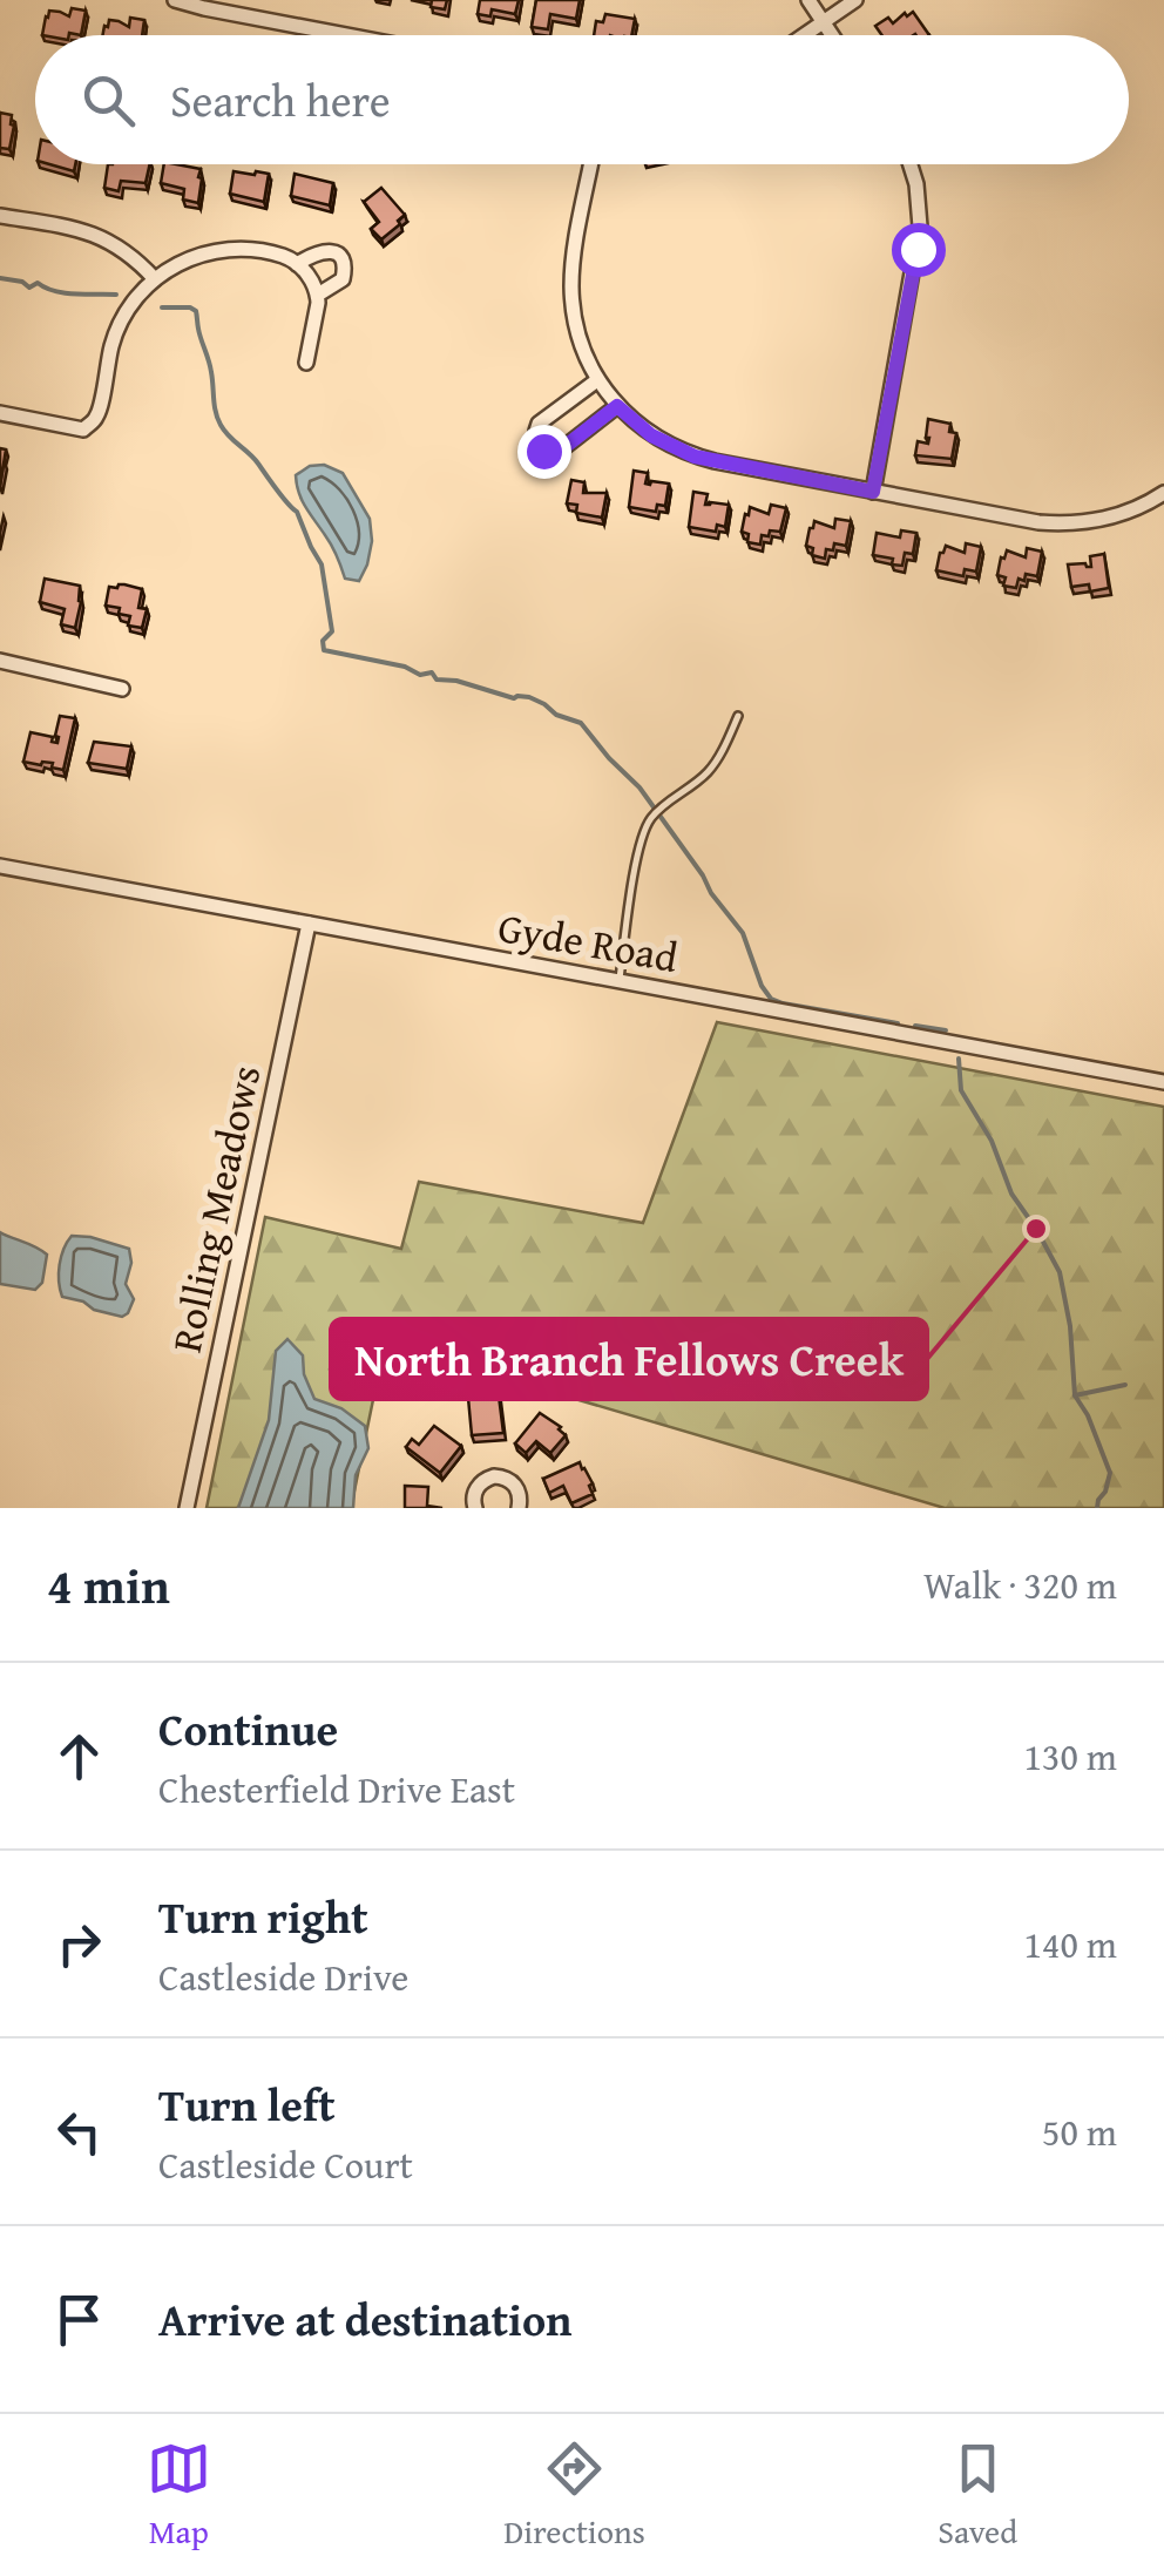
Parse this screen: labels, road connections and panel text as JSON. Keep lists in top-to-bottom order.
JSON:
{
  "streets": {
    "street": ["Gyde Road", "Rolling Meadows"]
  },
  "crossings": [
    ["Gyde Road", "Rolling Meadows"]
  ],
  "places": ["North Branch Fellows Creek"],
  "page": {
    "search": "Search here",
    "heading": ["4 min", "Walk · 320 m"],
    "list": [
      ["Continue", "Chesterfield Drive East", "130 m"],
      ["Turn right", "Castleside Drive", "140 m"],
      ["Turn left", "Castleside Court", "50 m"],
      "Arrive at destination"
    ],
    "nav": ["Map", "Directions", "Saved"]
  }
}
